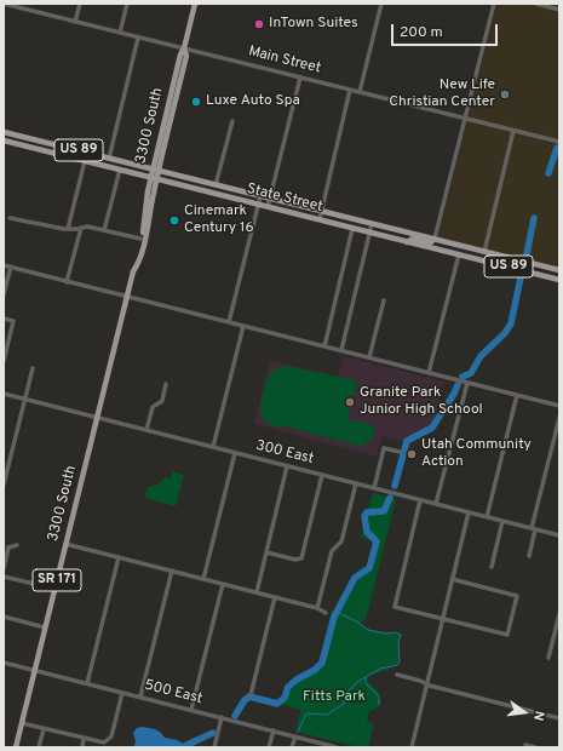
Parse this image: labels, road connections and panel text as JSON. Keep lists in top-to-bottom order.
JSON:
{
  "streets": {
    "main road": [
      "3300 South",
      "US 89",
      "State Street",
      "SR 171"
    ],
    "street": ["Main Street", "300 East", "500 East"]
  },
  "crossings": [
    ["Main Street", "3300 South"],
    ["3300 South", "State Street"],
    ["3300 South", "300 East"],
    ["3300 South", "500 East"]
  ],
  "parks": ["Fitts Park"],
  "places": [
    "InTown Suites",
    "New Life Christian Center",
    "Luxe Auto Spa",
    "Cinemark Century 16",
    "Granite Park Junior High School",
    "Utah Community Action"
  ],
  "scale_bar": "200 m",
  "north": "right"
}
